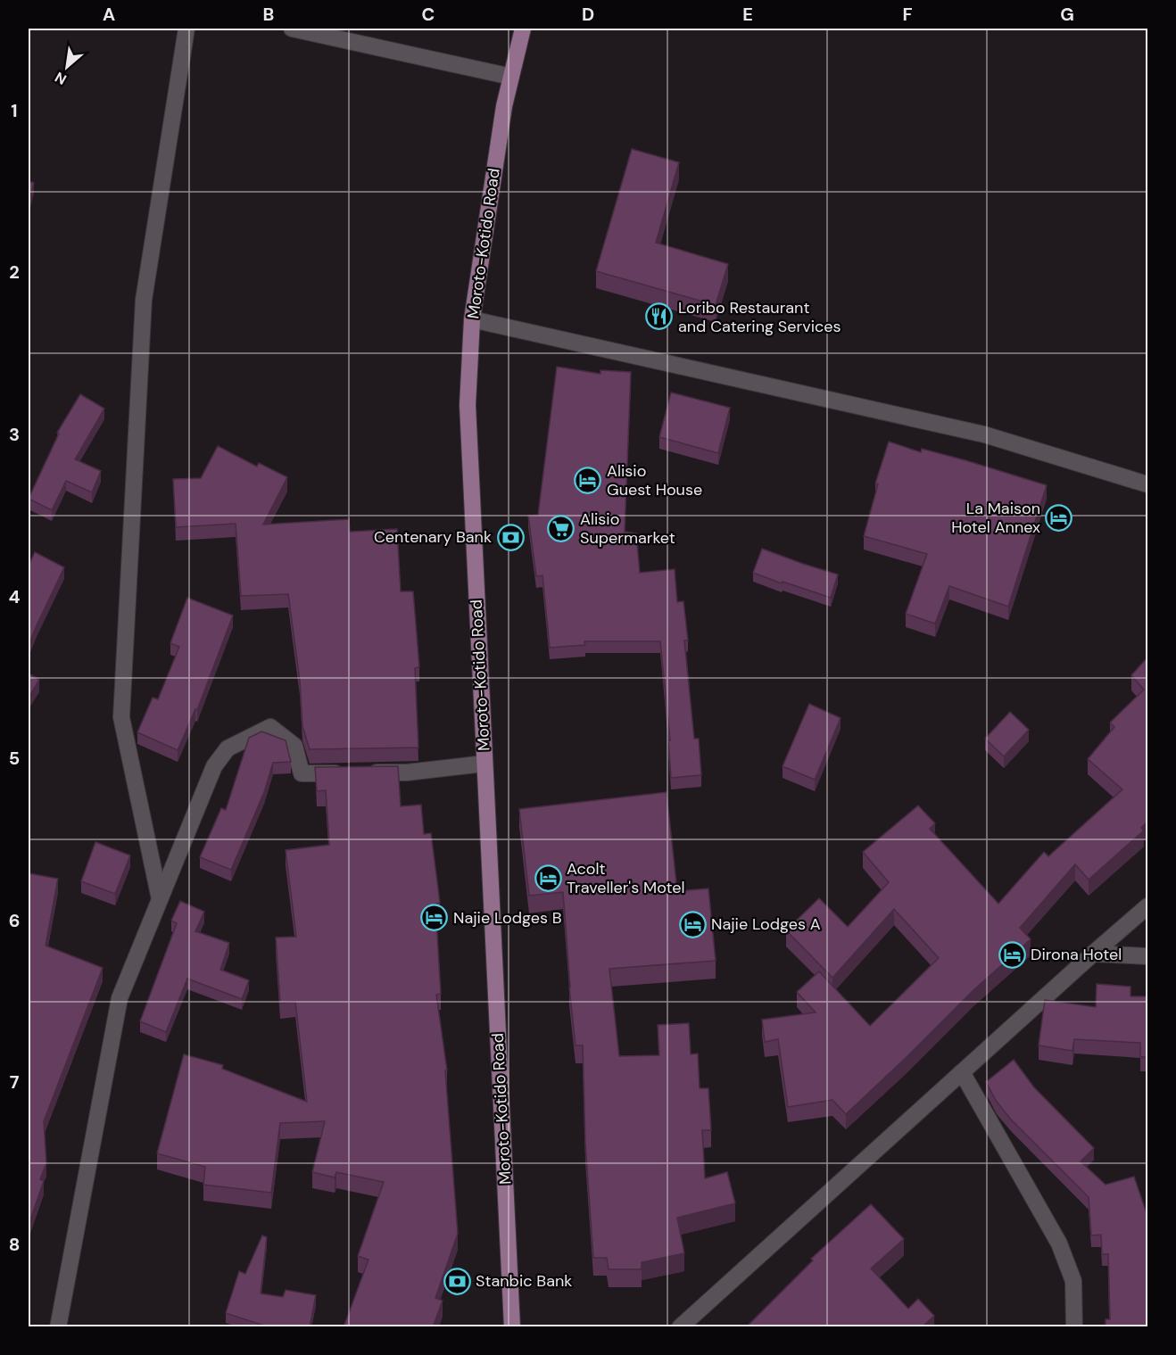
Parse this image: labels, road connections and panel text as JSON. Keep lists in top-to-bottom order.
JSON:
{
  "streets": {
    "main road": ["Moroto-Kotido Road"]
  },
  "places": {
    "restaurant": ["Loribo Restaurant and Catering Services"],
    "hotel": [
      "Alisio Guest House",
      "La Maison Hotel Annex",
      "Acolt Traveller's Motel",
      "Najie Lodges B",
      "Najie Lodges A",
      "Dirona Hotel"
    ],
    "supermarket": ["Alisio Supermarket"],
    "bank": ["Centenary Bank", "Stanbic Bank"]
  },
  "north": "bottom left",
  "grid": {
    "columns": [
      "A",
      "B",
      "C",
      "D",
      "E",
      "F",
      "G"
    ],
    "rows": [
      "1",
      "2",
      "3",
      "4",
      "5",
      "6",
      "7",
      "8"
    ]
  }
}
